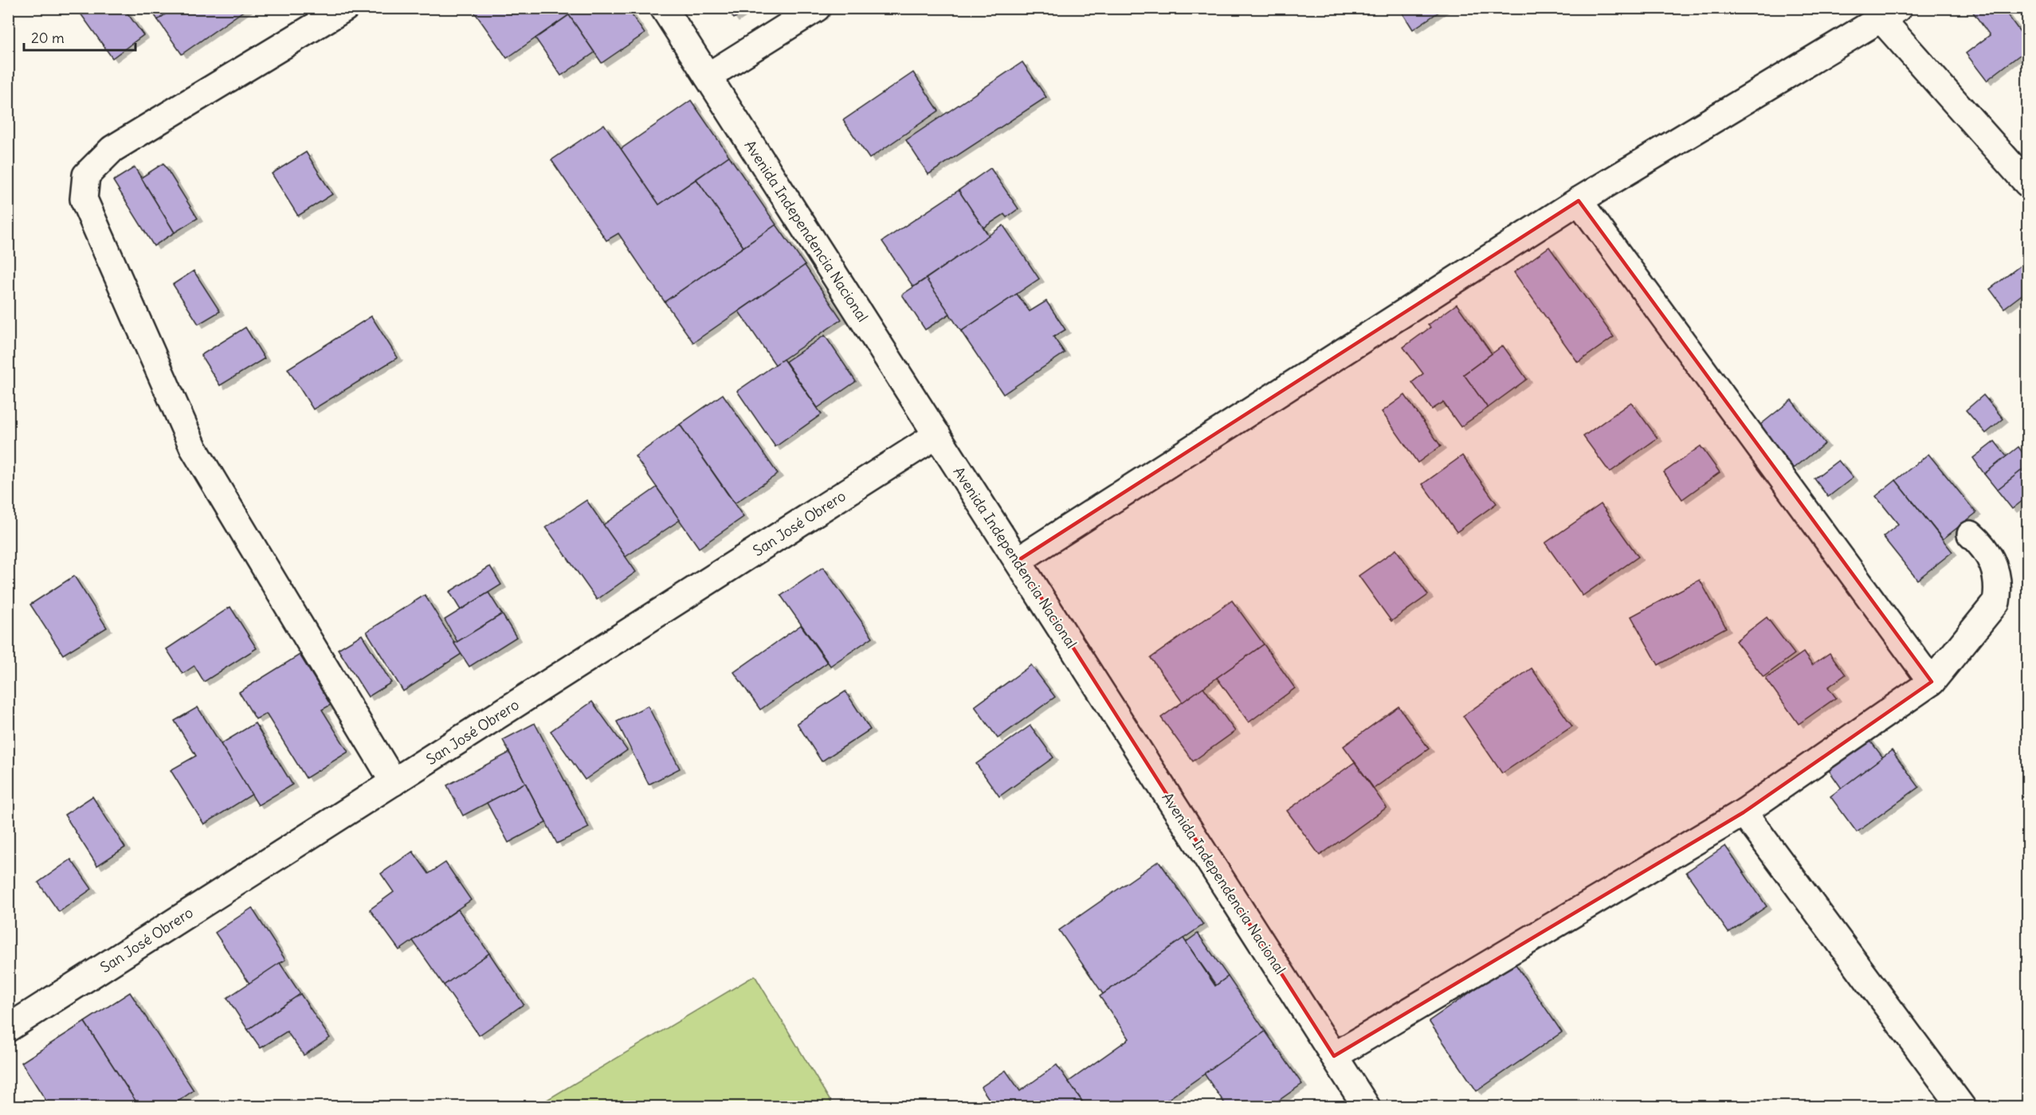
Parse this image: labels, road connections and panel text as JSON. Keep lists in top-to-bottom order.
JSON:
{
  "streets": {
    "street": ["Avenida Independencia Nacional", "San José Obrero"]
  },
  "crossings": [
    ["Avenida Independencia Nacional", "San José Obrero"]
  ],
  "scale_bar": "20 m"
}
